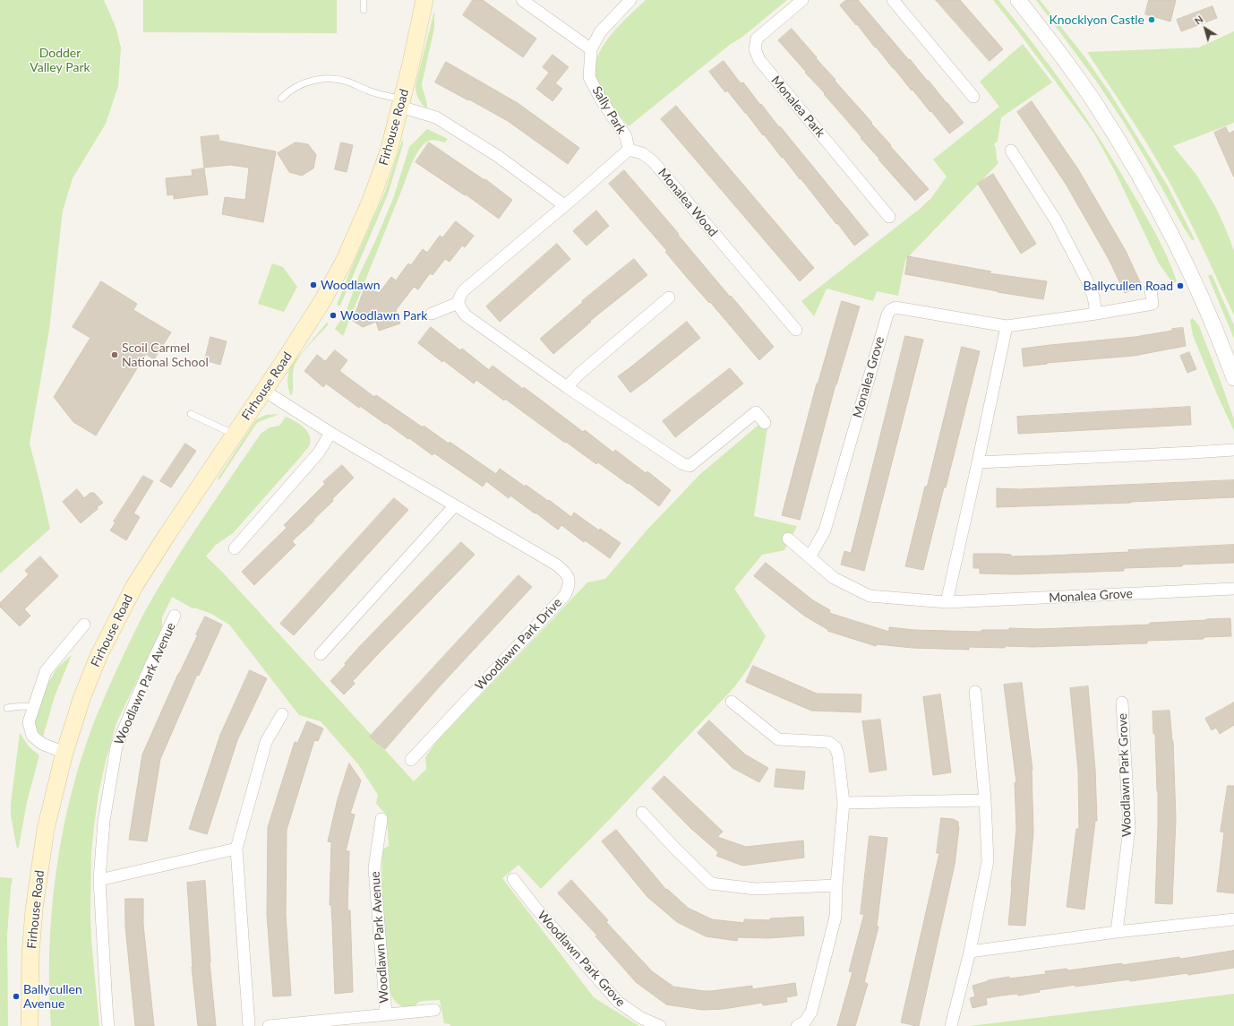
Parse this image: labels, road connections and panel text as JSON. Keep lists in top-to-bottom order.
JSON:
{
  "streets": {
    "main road": ["Firhouse Road"],
    "street": [
      "Monalea Park",
      "Sally Park",
      "Monalea Wood",
      "Monalea Grove",
      "Woodlawn Park Drive",
      "Woodlawn Park Avenue",
      "Woodlawn Park Grove"
    ]
  },
  "crossings": [
    ["Sally Park", "Monalea Wood"],
    ["Firhouse Road", "Woodlawn Park Drive"]
  ],
  "parks": ["Dodder Valley Park"],
  "places": [
    "Knocklyon Castle",
    "Woodlawn",
    "Ballycullen Road",
    "Woodlawn Park",
    "Scoil Carmel National School",
    "Ballycullen Avenue"
  ],
  "north": "top left"
}
